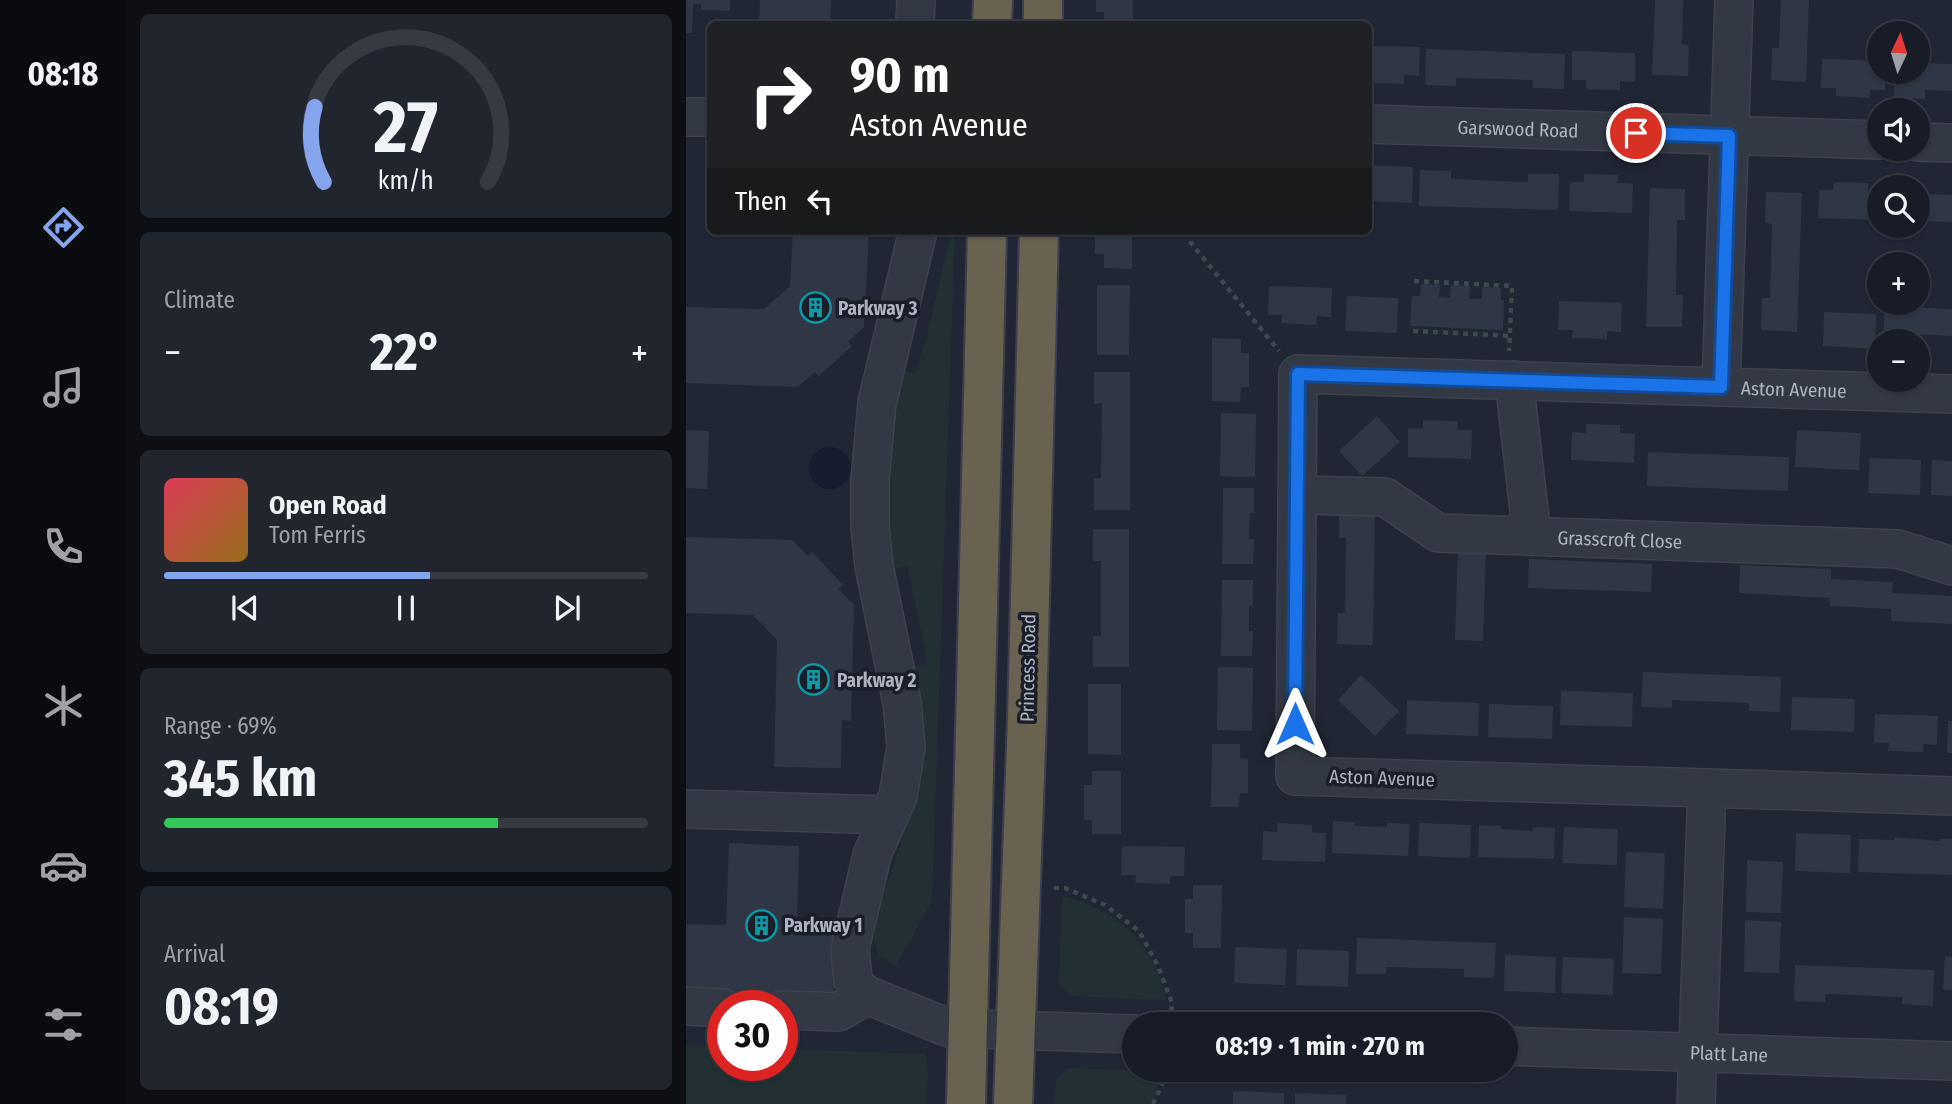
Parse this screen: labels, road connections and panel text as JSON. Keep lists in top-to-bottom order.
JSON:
{
  "streets": {
    "highway": ["Princess Road"],
    "street": [
      "Garswood Road",
      "Aston Avenue",
      "Grasscroft Close",
      "Platt Lane"
    ]
  },
  "crossings": [
    ["Garswood Road", "Aston Avenue"],
    ["Aston Avenue", "Grasscroft Close"]
  ],
  "places": {
    "building": ["Parkway 3", "Parkway 2", "Parkway 1"]
  },
  "north": "top",
  "page": {
    "tabs": "08:18",
    "map_buttons": ["+", "−"],
    "turn": ["90 m", "Aston Avenue"],
    "then": "Then",
    "tile": [
      "Climate",
      ["Range · 69%", "345 km"],
      ["Arrival", "08:19"]
    ],
    "heat": ["−", "22°", "+"],
    "song": ["Open Road", "Tom Ferris"],
    "limit": "30",
    "trip": "08:19 · 1 min · 270 m",
    "gauge": ["27", "km/h"]
  }
}
